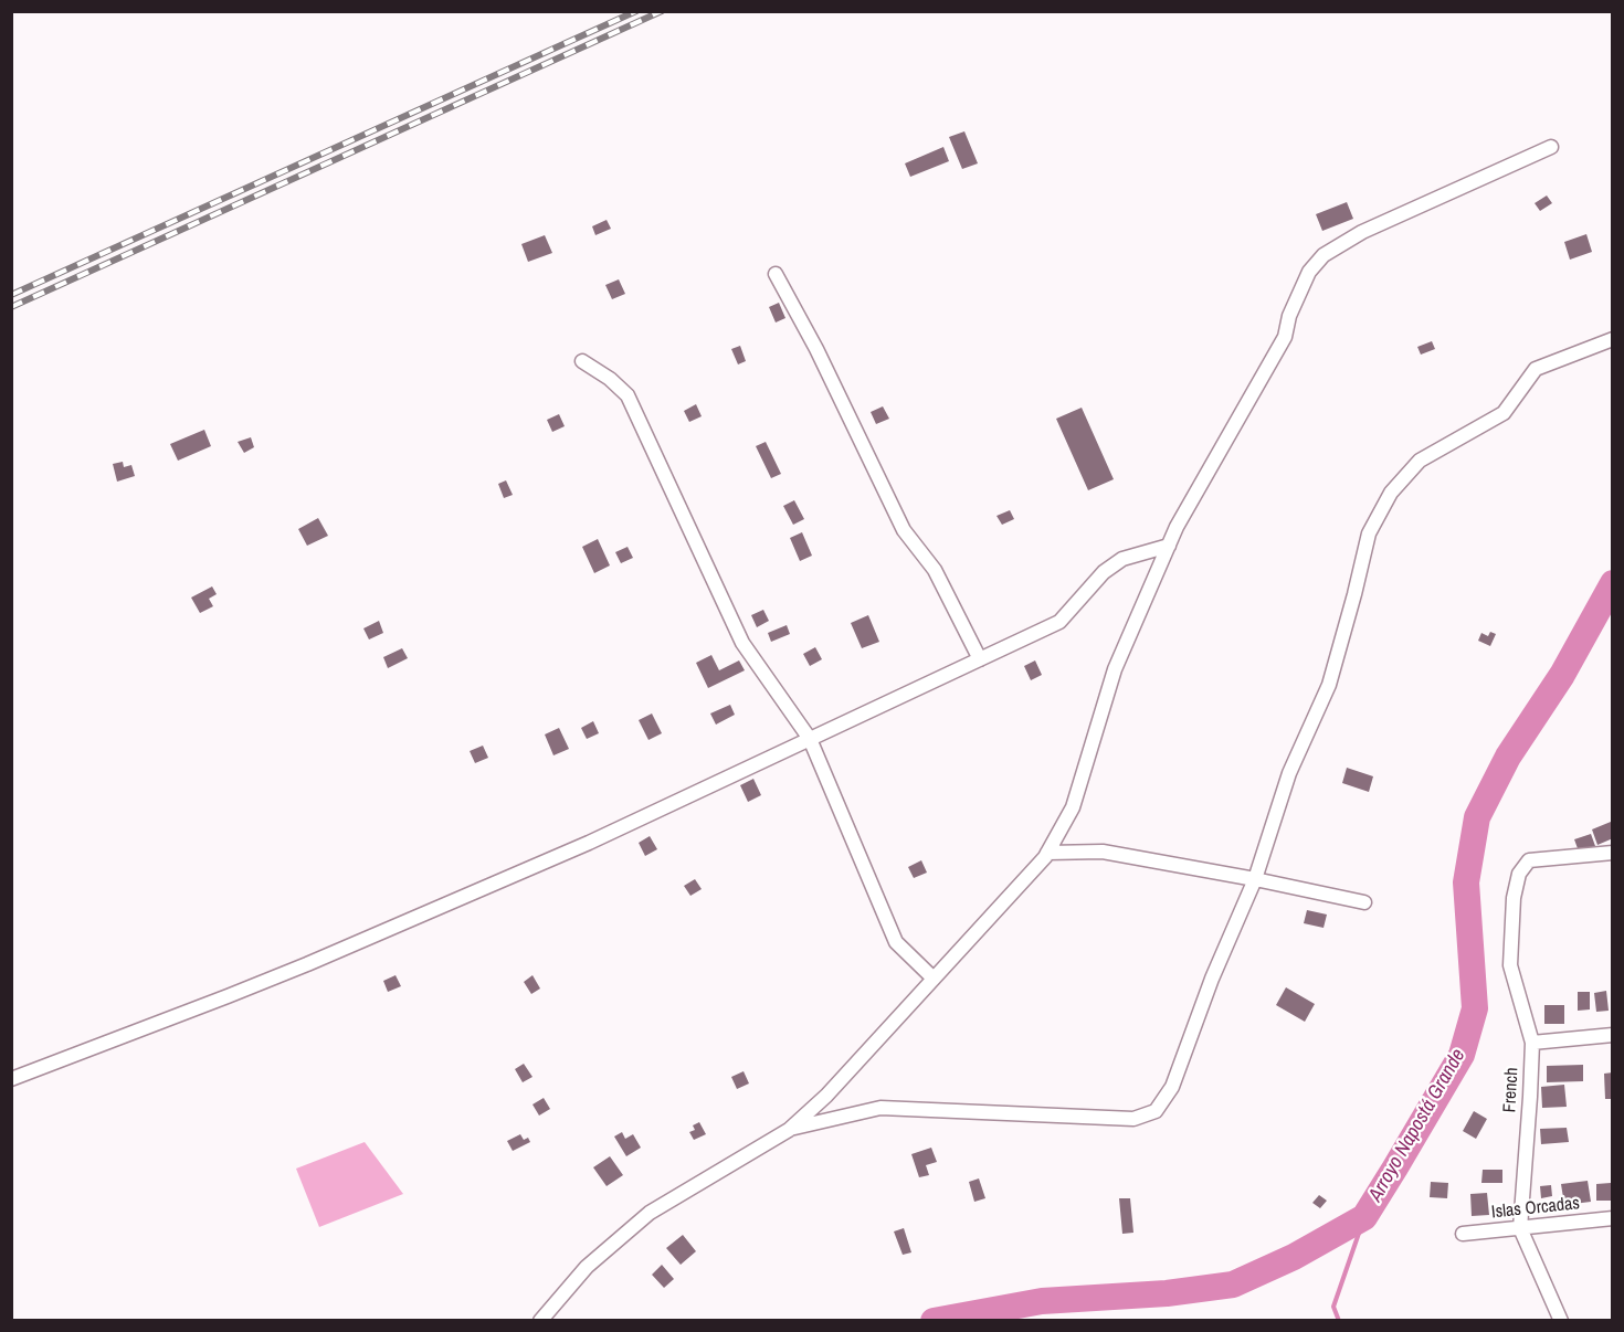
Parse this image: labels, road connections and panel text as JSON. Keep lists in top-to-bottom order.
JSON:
{
  "streets": {
    "street": ["French", "Islas Orcadas"]
  },
  "crossings": [
    ["French", "Islas Orcadas"]
  ],
  "water": ["Arroyo Napostá Grande"]
}
